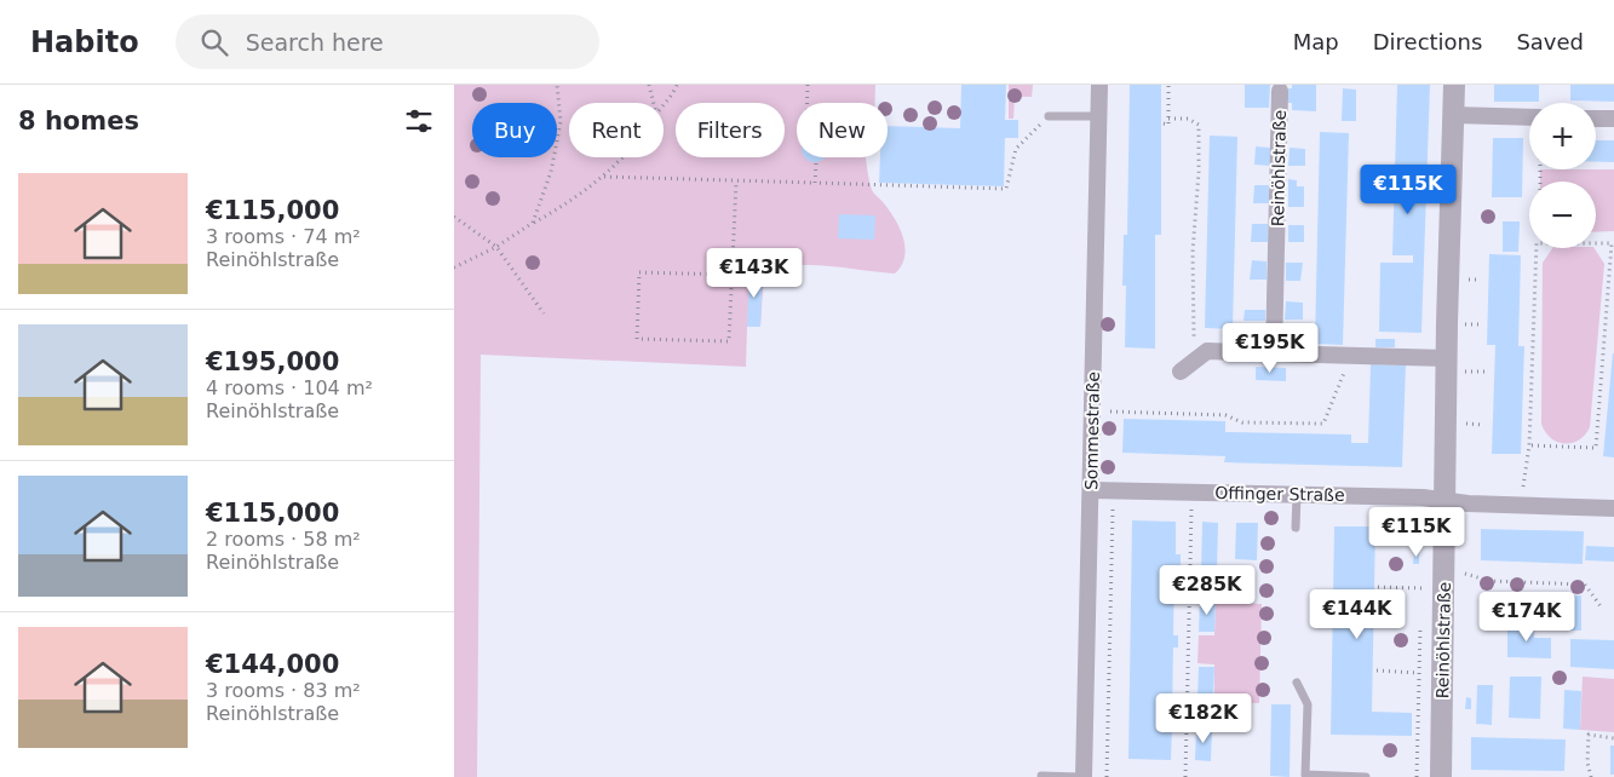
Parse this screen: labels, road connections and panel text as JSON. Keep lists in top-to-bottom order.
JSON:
{
  "streets": {
    "street": ["Reinöhlstraße", "Sommestraße", "Offinger Straße"]
  },
  "crossings": [
    ["Reinöhlstraße", "Offinger Straße"],
    ["Sommestraße", "Offinger Straße"]
  ],
  "page": {
    "header": "Habito",
    "search": "Search here",
    "nav": ["Map", "Directions", "Saved"],
    "heading": "8 homes",
    "map_buttons": ["+", "−"],
    "chip": [
      "Buy",
      "Rent",
      "Filters",
      "New"
    ],
    "list": [
      {
        "name": "€115,000",
        "note": "3 rooms · 74 m² · Reinöhlstraße"
      },
      {
        "name": "€195,000",
        "note": "4 rooms · 104 m² · Reinöhlstraße"
      },
      {
        "name": "€115,000",
        "note": "2 rooms · 58 m² · Reinöhlstraße"
      },
      {
        "name": "€144,000",
        "note": "3 rooms · 83 m² · Reinöhlstraße"
      }
    ],
    "price": [
      "€115K",
      "€143K",
      "€195K",
      "€115K",
      "€285K",
      "€144K",
      "€174K",
      "€182K"
    ]
  }
}
